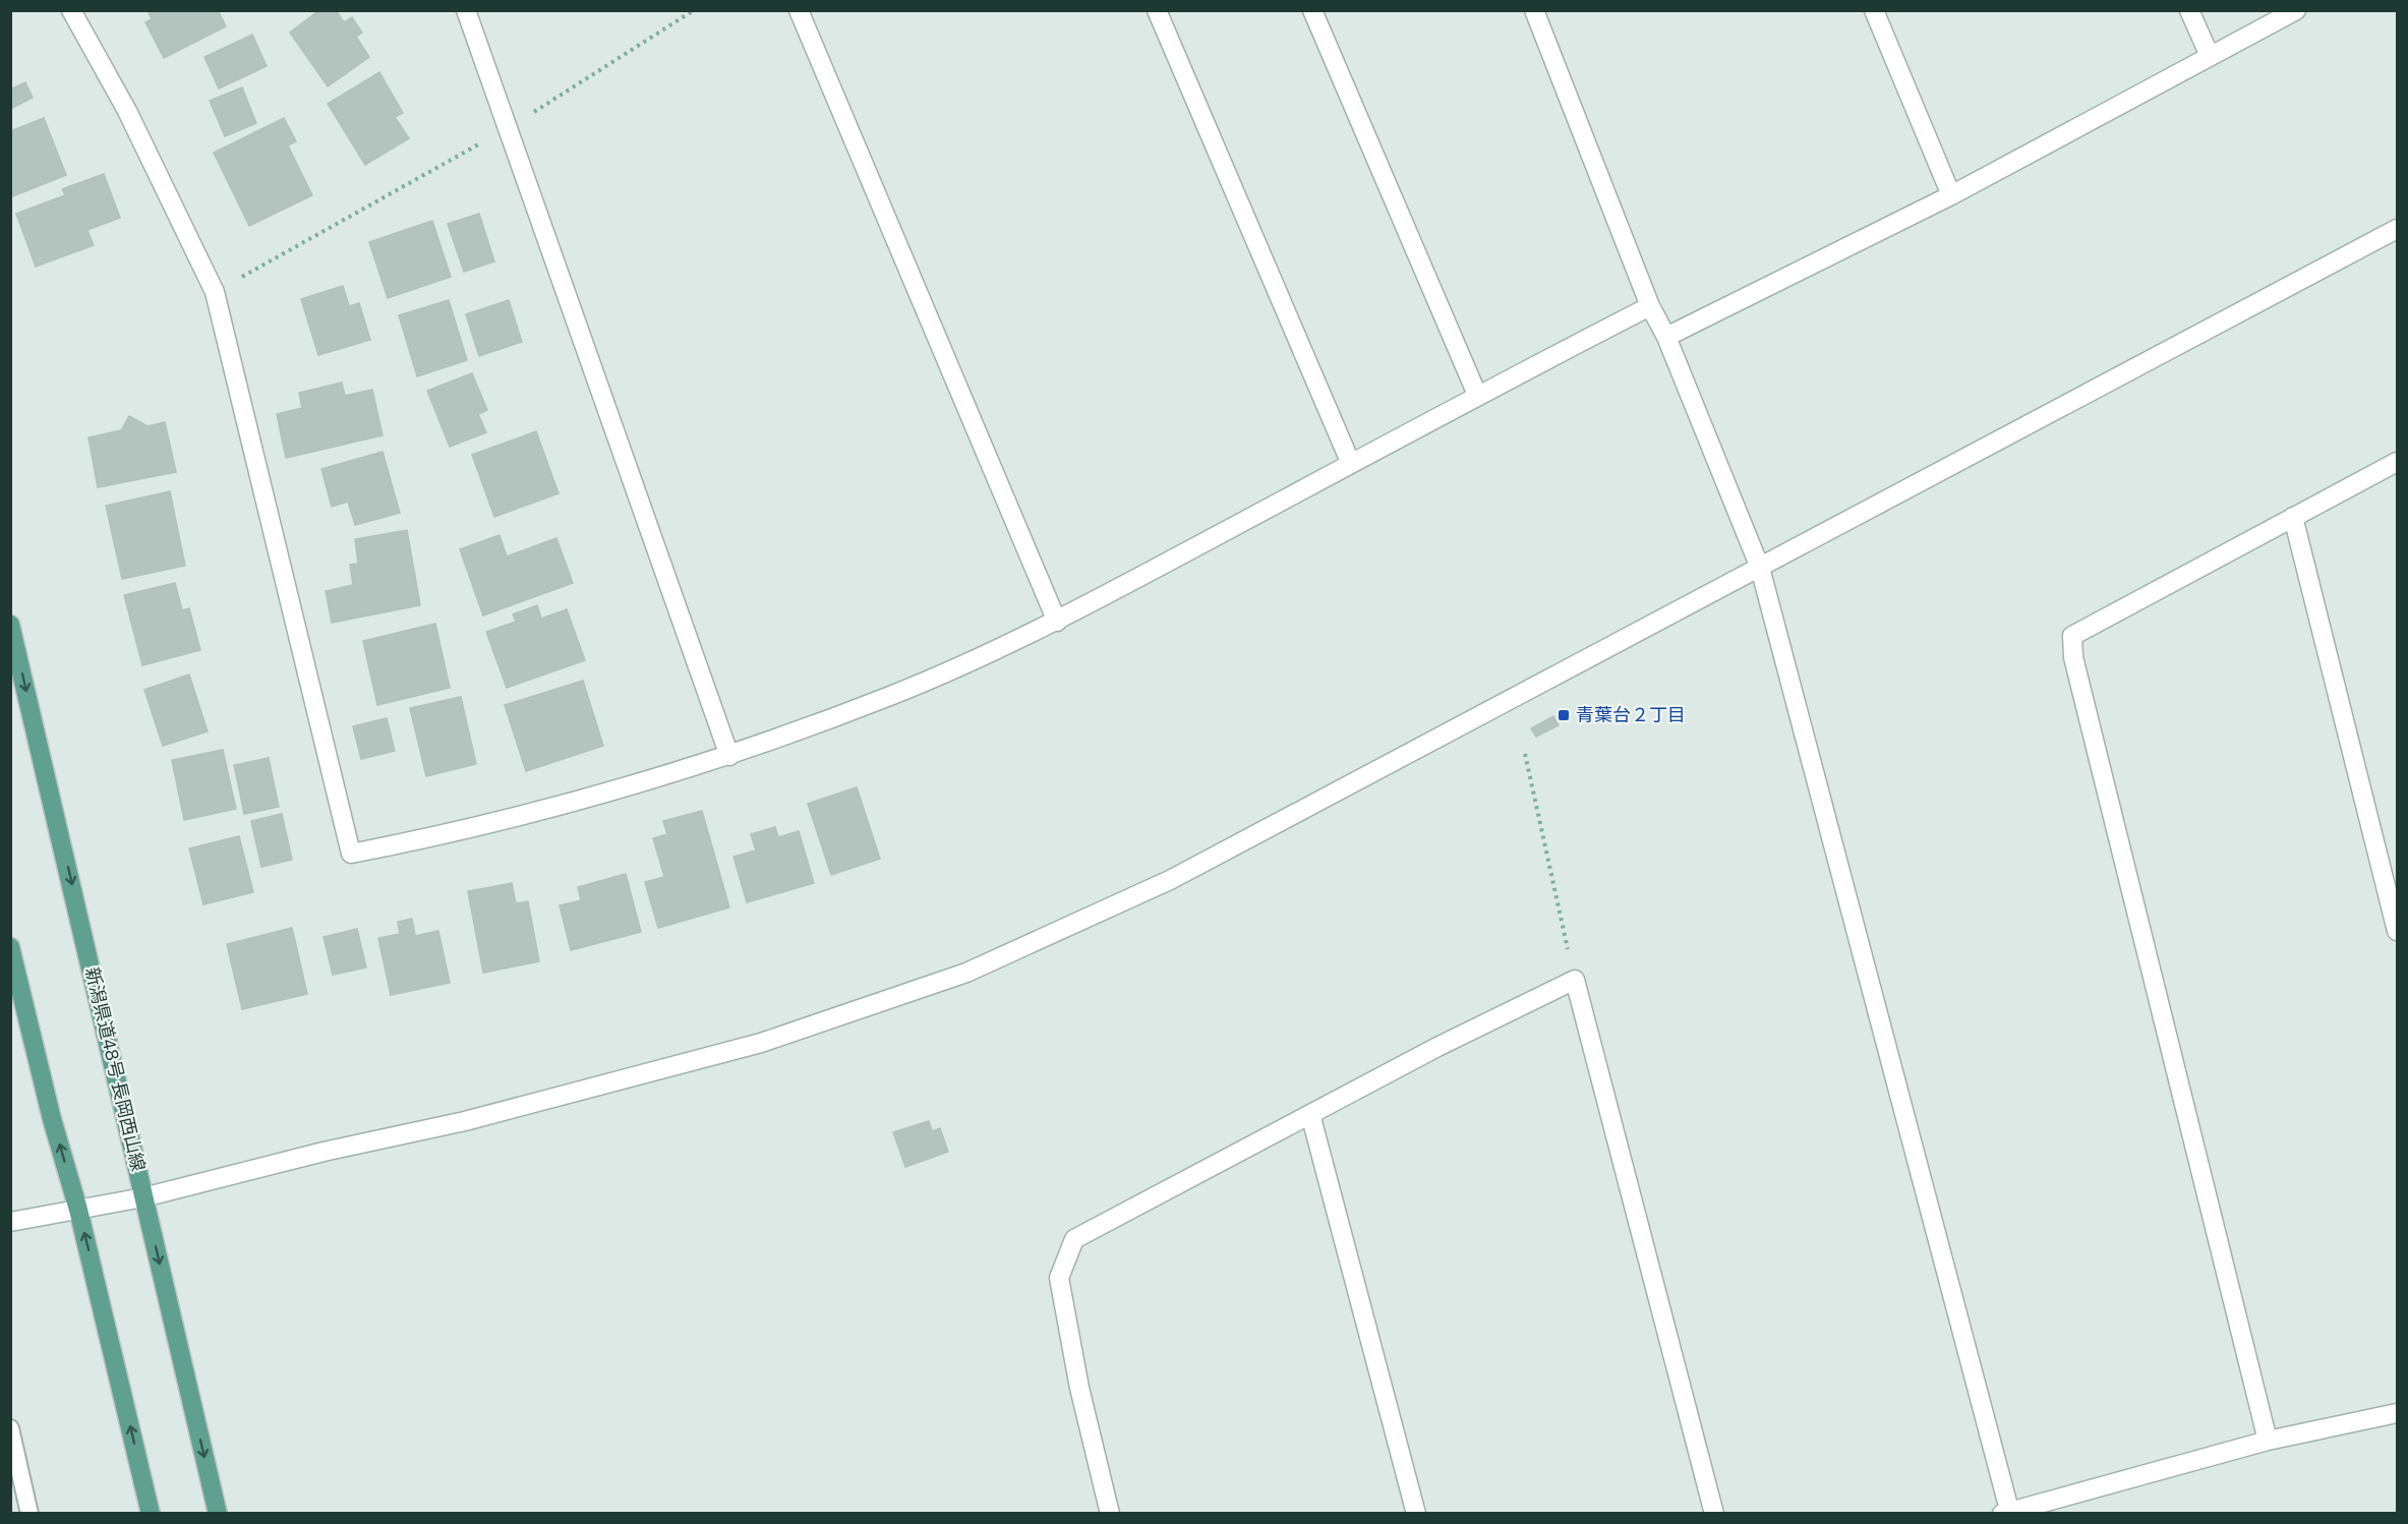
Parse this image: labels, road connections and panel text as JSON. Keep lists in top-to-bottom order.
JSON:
{
  "streets": {
    "main road": ["新潟県道48号 長岡西山線"]
  },
  "places": {
    "transit": ["青葉台２丁目"]
  }
}
